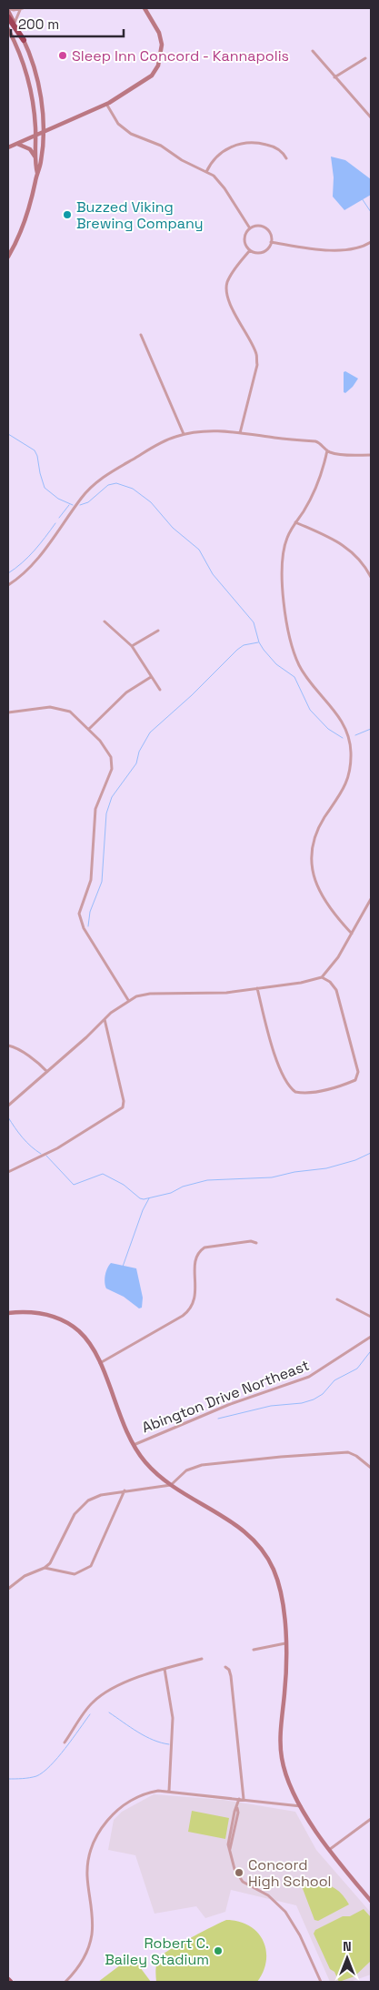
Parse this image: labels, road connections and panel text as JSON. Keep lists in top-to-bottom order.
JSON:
{
  "streets": {
    "street": ["Abington Drive Northeast"]
  },
  "places": [
    "Sleep Inn Concord - Kannapolis",
    "Buzzed Viking Brewing Company",
    "Concord High School",
    "Robert C. Bailey Stadium"
  ],
  "scale_bar": "200 m",
  "north": "top"
}
